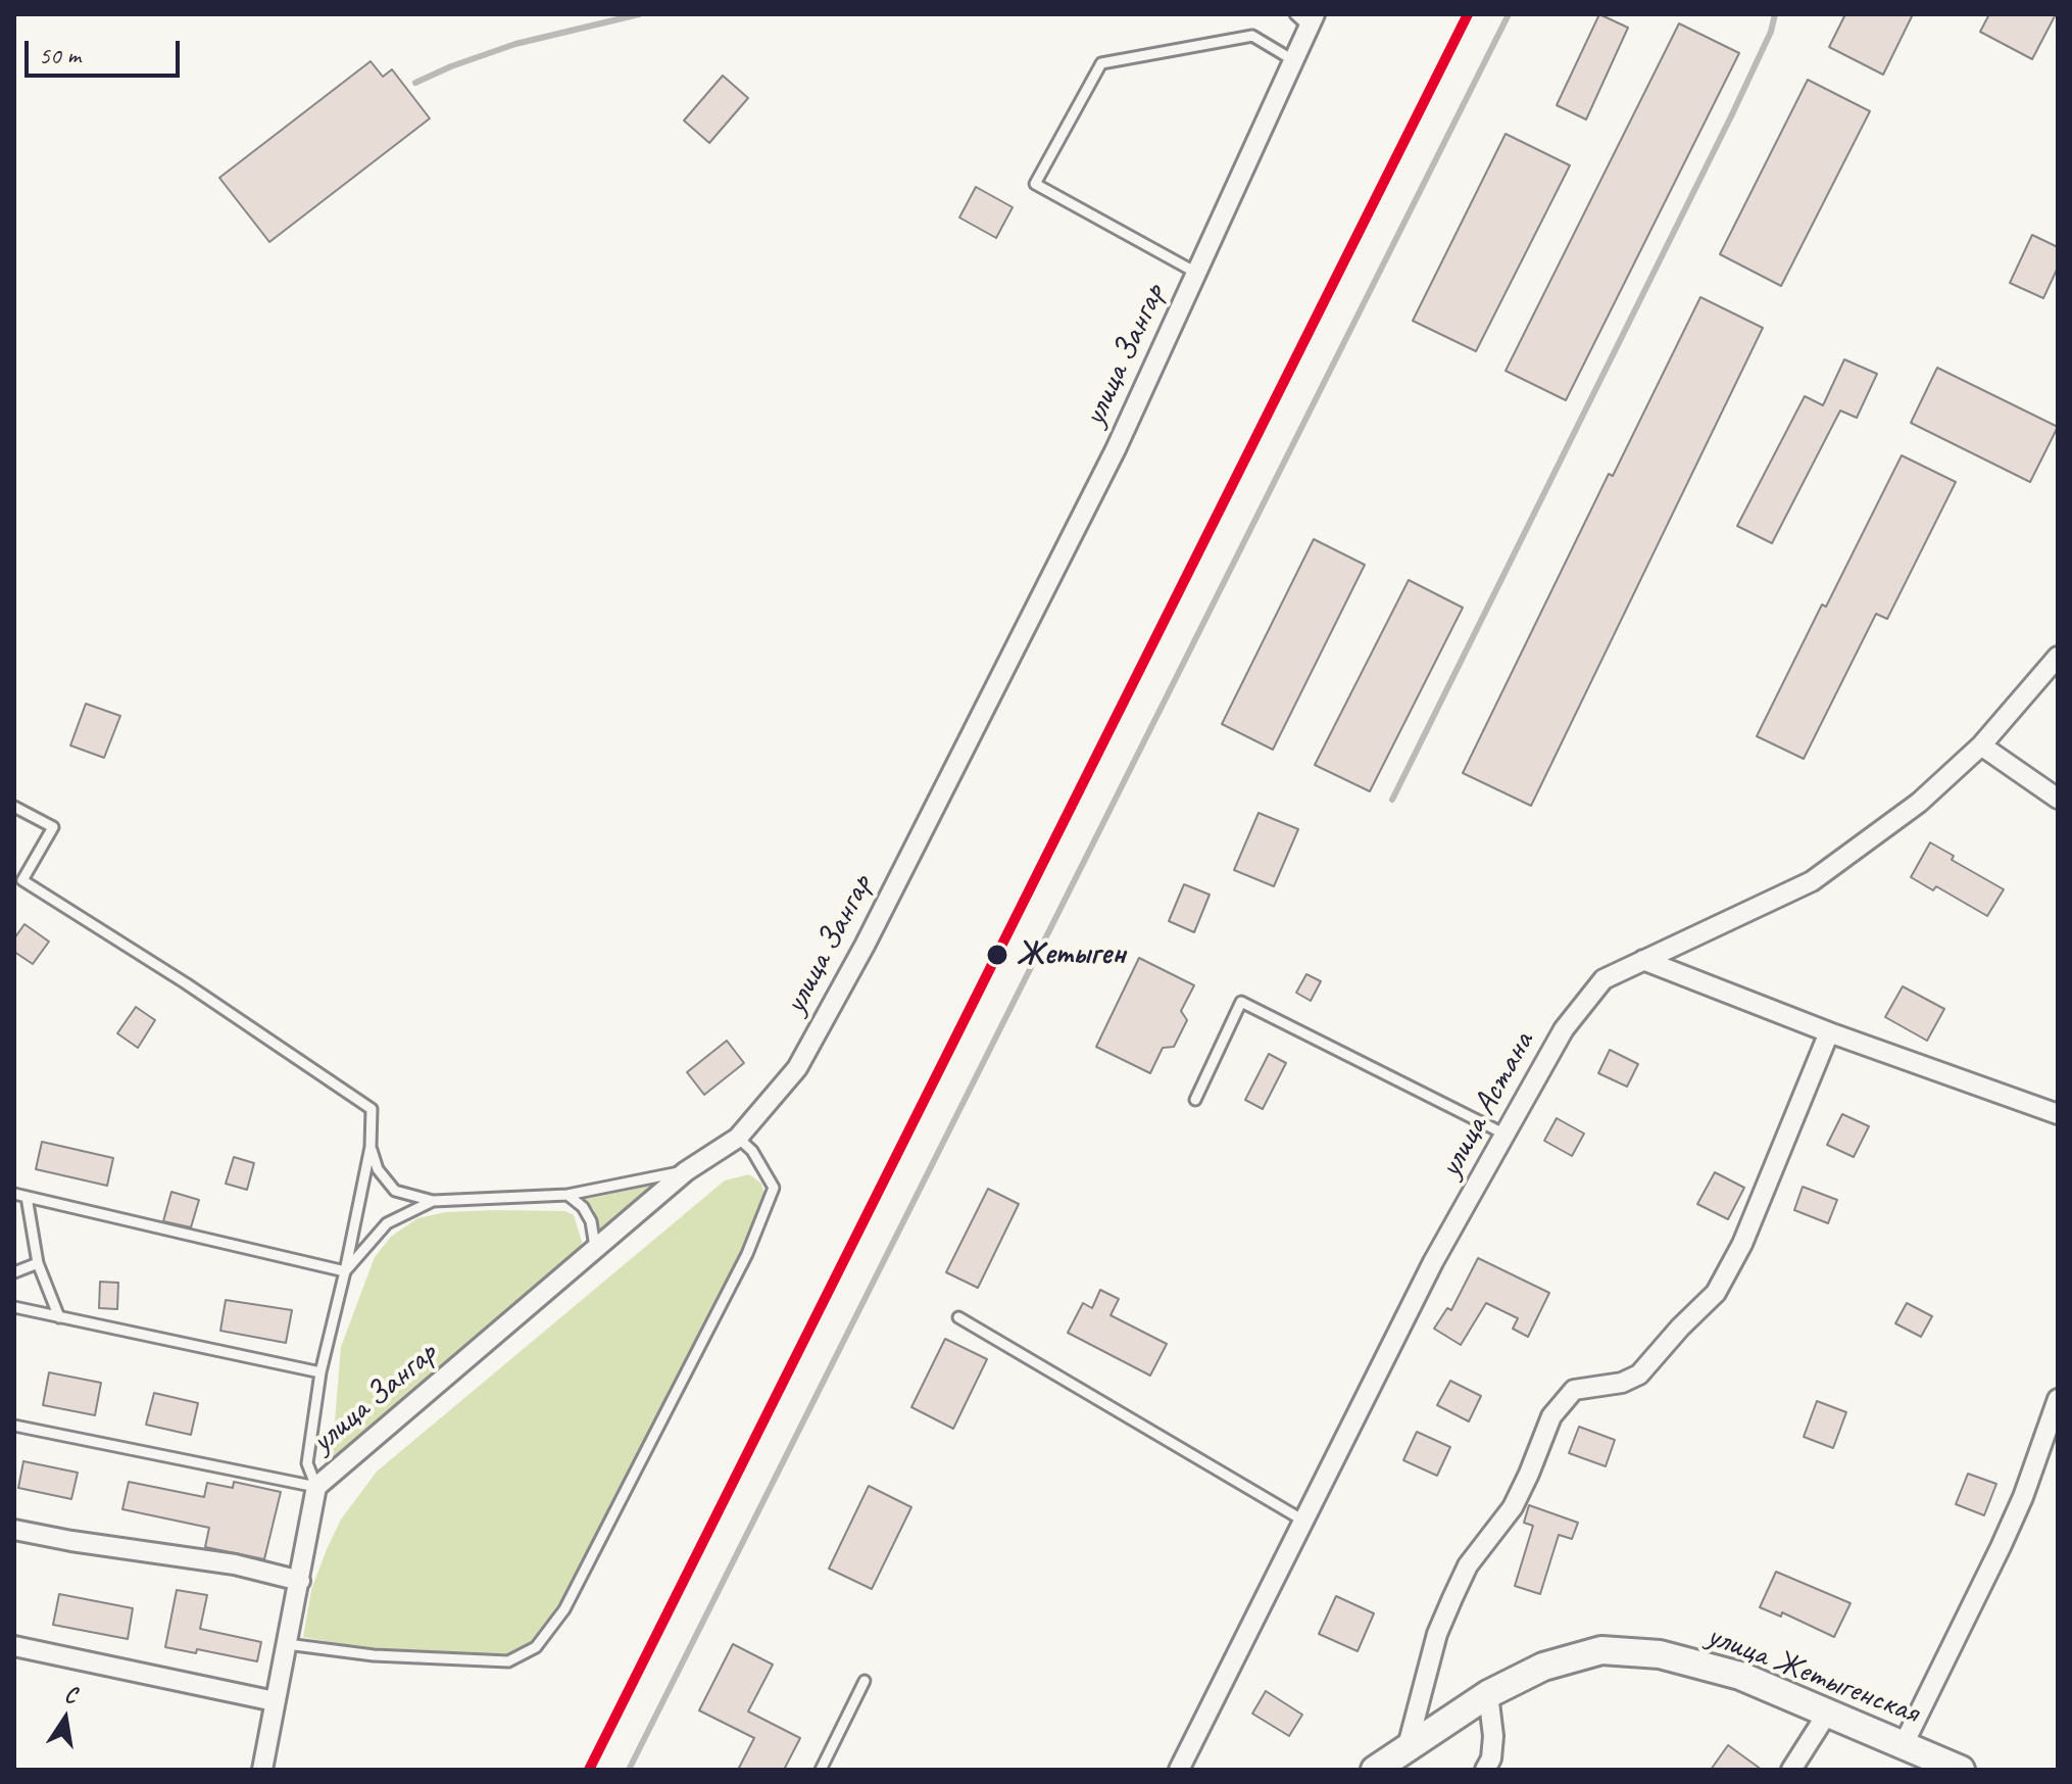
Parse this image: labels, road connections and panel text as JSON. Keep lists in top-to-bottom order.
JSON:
{
  "streets": {
    "main road": ["улица Жетыгенская"],
    "street": ["улица Зангар", "улица Астана"]
  },
  "places": ["Жетыген"],
  "scale_bar": "50 m",
  "north": "top"
}
